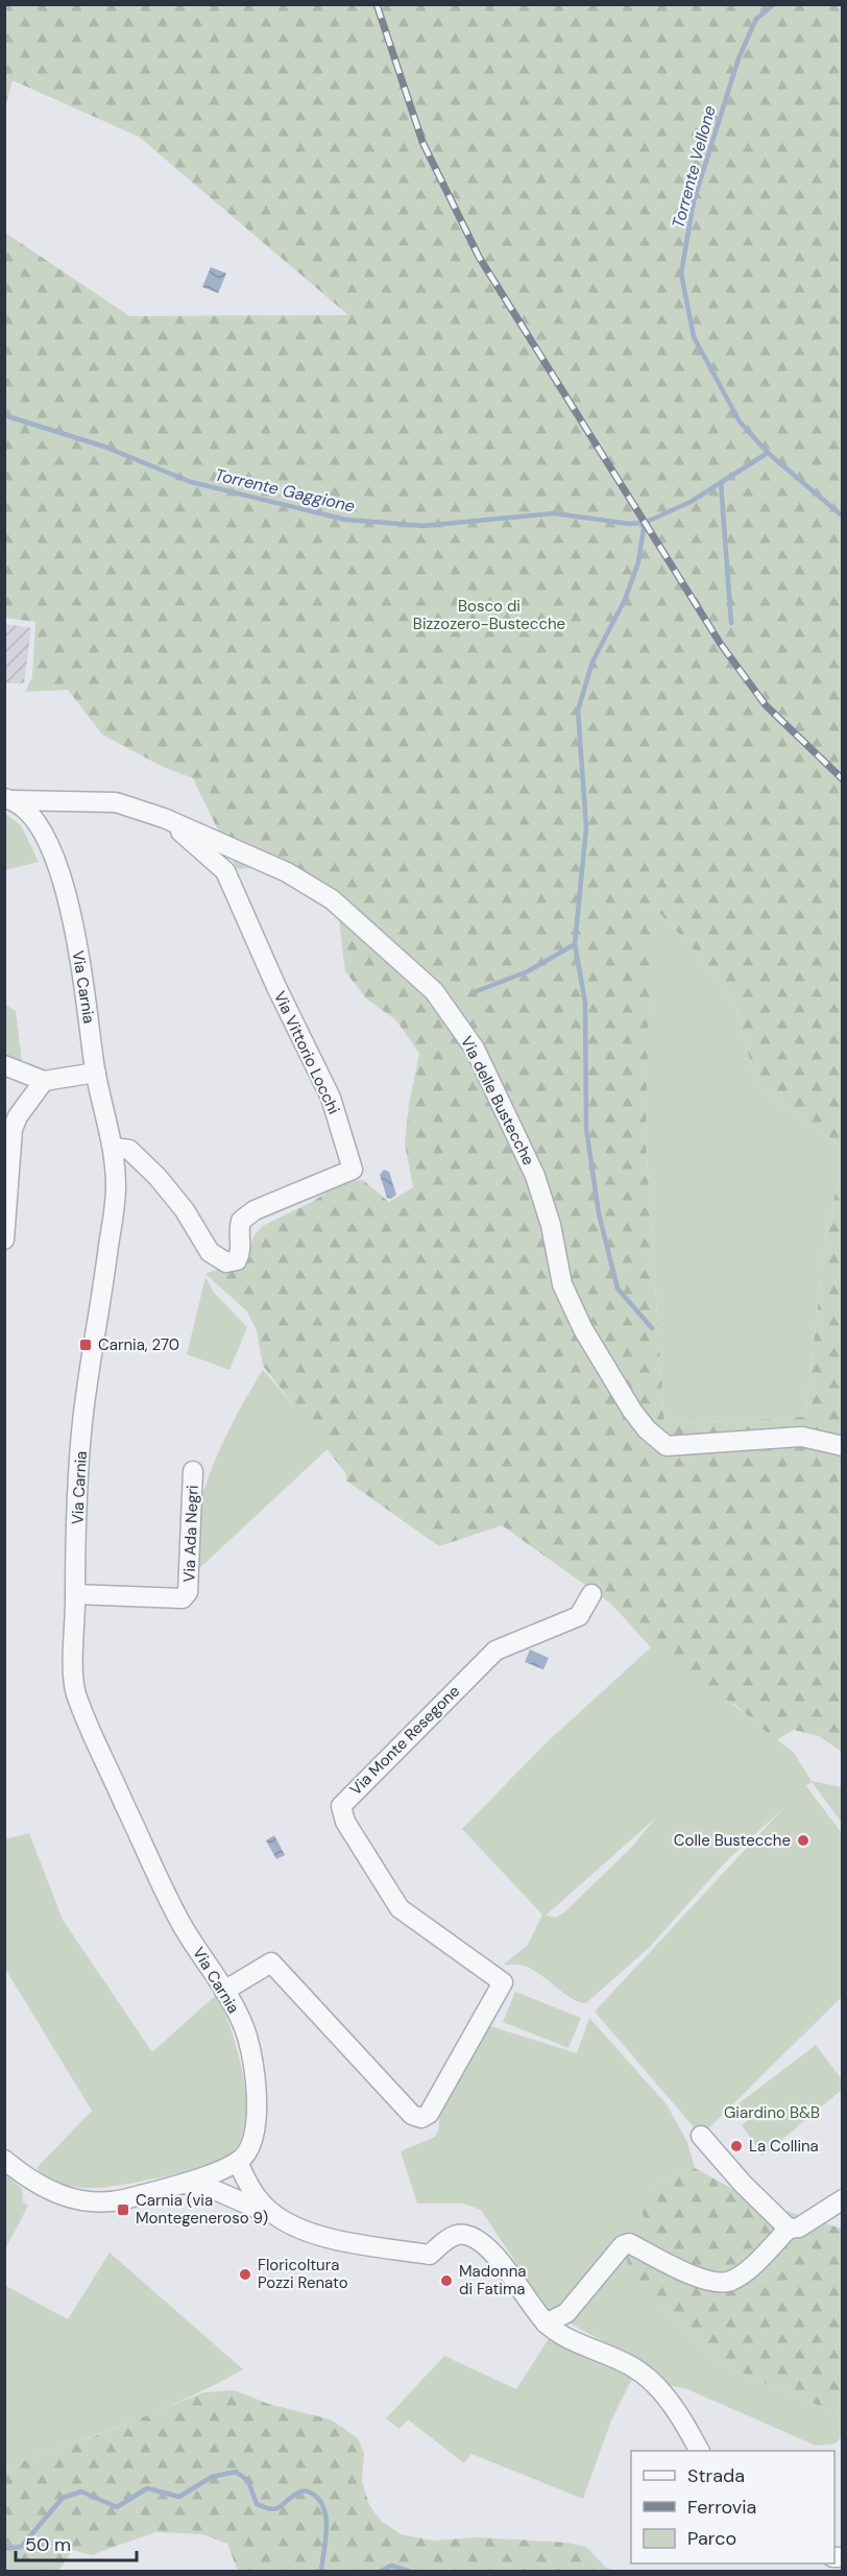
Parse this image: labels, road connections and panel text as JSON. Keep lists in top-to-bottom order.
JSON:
{
  "streets": {
    "street": [
      "Via Carnia",
      "Via Vittorio Locchi",
      "Via delle Bustecche",
      "Via Ada Negri",
      "Via Monte Resegone"
    ]
  },
  "crossings": [
    ["Via Carnia", "Via Vittorio Locchi"],
    ["Via Carnia", "Via delle Bustecche"],
    ["Via Carnia", "Via Ada Negri"],
    ["Via Carnia", "Via Monte Resegone"],
    ["Via Vittorio Locchi", "Via delle Bustecche"]
  ],
  "water": ["Torrente Vellone", "Torrente Gaggione"],
  "parks": ["Bosco di Bizzozero-Bustecche", "Giardino B&B"],
  "places": {
    "transit": ["Carnia, 270", "Carnia (via Montegeneroso 9)"],
    "other": [
      "Colle Bustecche",
      "La Collina",
      "Floricoltura Pozzi Renato",
      "Madonna di Fatima"
    ]
  },
  "legend": ["Strada", "Ferrovia", "Parco"],
  "scale_bar": "50 m"
}
